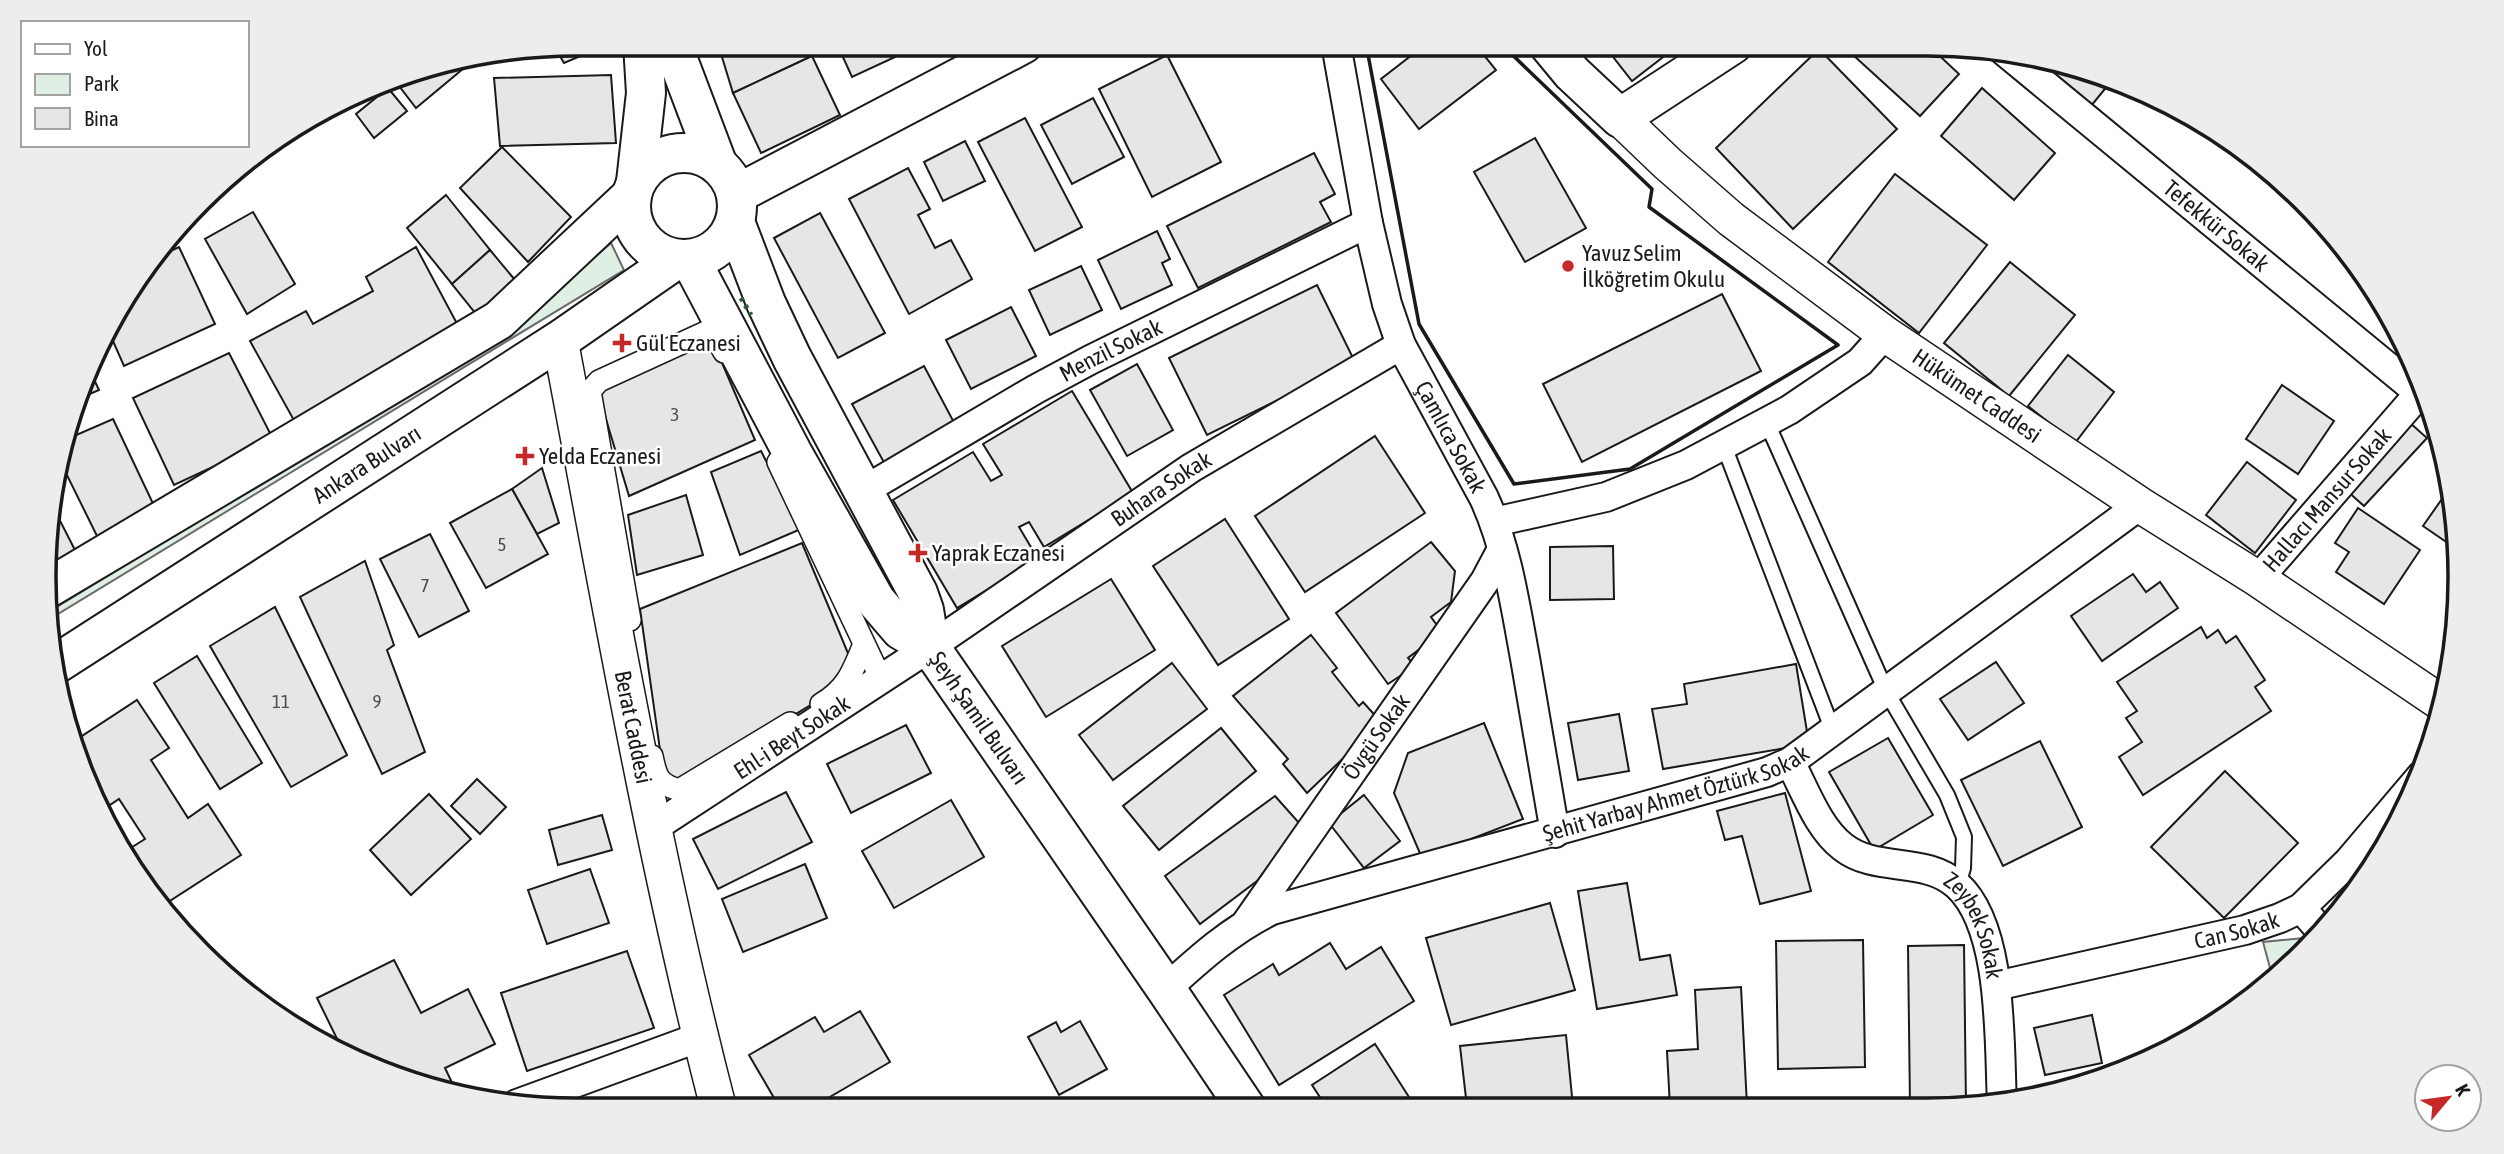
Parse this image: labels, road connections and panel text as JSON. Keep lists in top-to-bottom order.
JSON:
{
  "streets": {
    "main road": ["Hükümet Caddesi", "Ankara Bulvarı", "Şeyh Şamil Bulvarı"],
    "street": [
      "Tefekkür Sokak",
      "Menzil Sokak",
      "Çamlıca Sokak",
      "Buhara Sokak",
      "Hallacı Mansur Sokak",
      "Berat Caddesi",
      "Ehl-i Beyt Sokak",
      "Övgü Sokak",
      "Şehit Yarbay Ahmet Öztürk Sokak",
      "Can Sokak",
      "Zeybek Sokak"
    ]
  },
  "crossings": [
    ["Menzil Sokak", "Çamlıca Sokak"],
    ["Menzil Sokak", "Şeyh Şamil Bulvarı"],
    ["Hükümet Caddesi", "Hallacı Mansur Sokak"],
    ["Hükümet Caddesi", "Şehit Yarbay Ahmet Öztürk Sokak"],
    ["Çamlıca Sokak", "Buhara Sokak"],
    ["Çamlıca Sokak", "Övgü Sokak"],
    ["Çamlıca Sokak", "Şehit Yarbay Ahmet Öztürk Sokak"],
    ["Ankara Bulvarı", "Şeyh Şamil Bulvarı"],
    ["Ankara Bulvarı", "Berat Caddesi"],
    ["Buhara Sokak", "Şeyh Şamil Bulvarı"],
    ["Buhara Sokak", "Ehl-i Beyt Sokak"],
    ["Şeyh Şamil Bulvarı", "Ehl-i Beyt Sokak"],
    ["Şeyh Şamil Bulvarı", "Şehit Yarbay Ahmet Öztürk Sokak"],
    ["Berat Caddesi", "Ehl-i Beyt Sokak"],
    ["Övgü Sokak", "Şehit Yarbay Ahmet Öztürk Sokak"],
    ["Şehit Yarbay Ahmet Öztürk Sokak", "Zeybek Sokak"],
    ["Can Sokak", "Zeybek Sokak"]
  ],
  "places": {
    "other": ["Yavuz Selim İlköğretim Okulu"],
    "health": ["Gül Eczanesi", "Yelda Eczanesi", "Yaprak Eczanesi"]
  },
  "house_numbers": [
    "3",
    "5",
    "7",
    "11",
    "9"
  ],
  "legend": ["Yol", "Park", "Bina"],
  "north": "top right"
}
